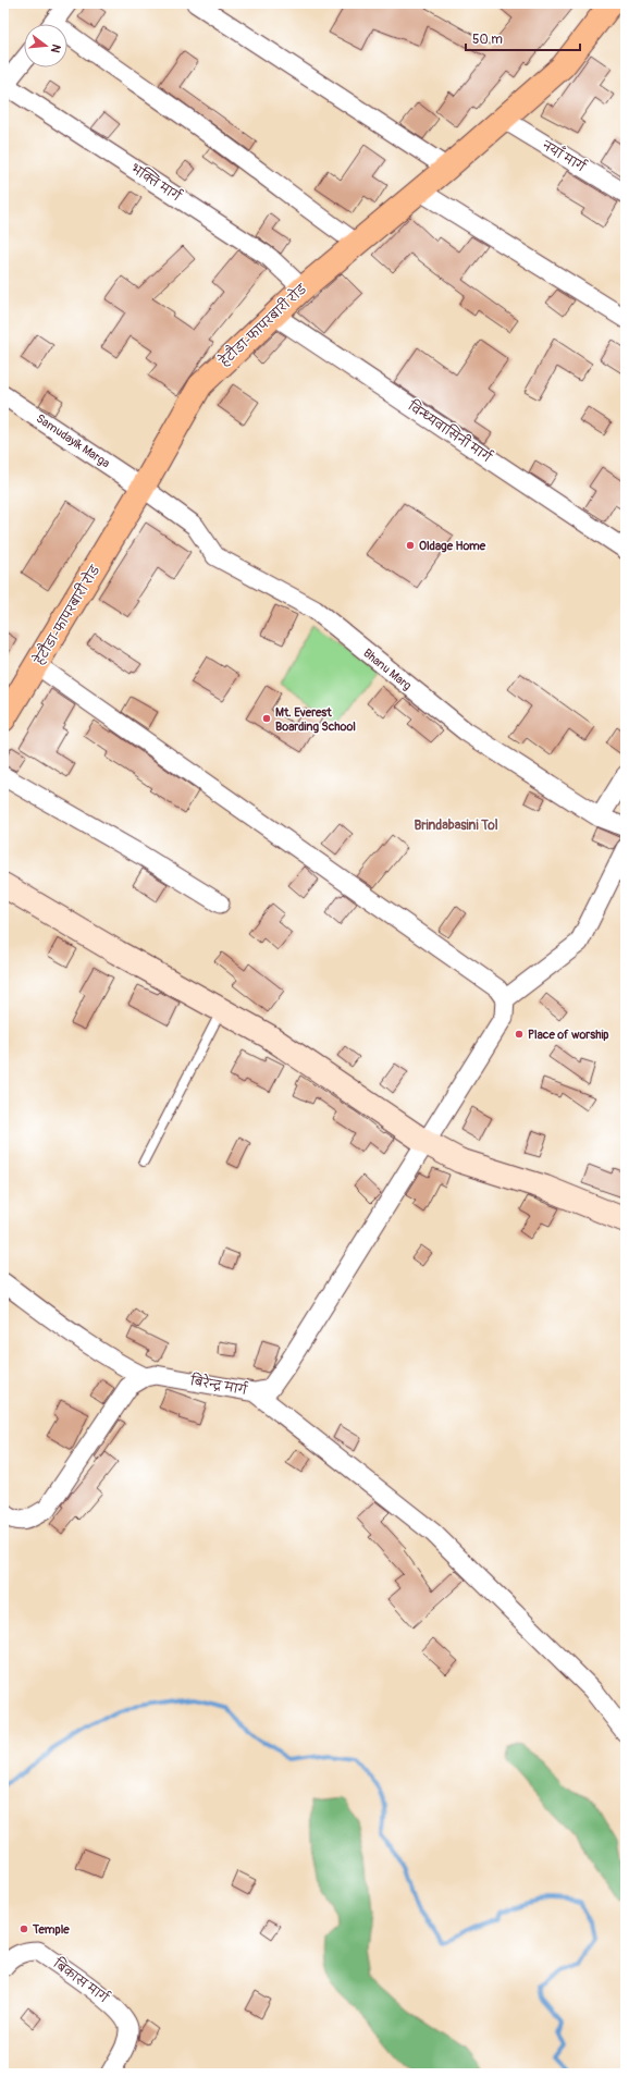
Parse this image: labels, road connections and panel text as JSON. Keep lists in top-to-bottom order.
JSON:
{
  "streets": {
    "highway": ["हेटौडा-फापरबारी रोड"],
    "street": [
      "नयाँ मार्ग",
      "भक्ति मार्ग",
      "विन्ध्यवासिनी मार्ग",
      "Samudayik Marga",
      "Bhanu Marg",
      "बिरेन्द्र मार्ग",
      "बिकास मार्ग"
    ]
  },
  "crossings": [
    ["नयाँ मार्ग", "हेटौडा-फापरबारी रोड"],
    ["भक्ति मार्ग", "हेटौडा-फापरबारी रोड"],
    ["हेटौडा-फापरबारी रोड", "विन्ध्यवासिनी मार्ग"],
    ["हेटौडा-फापरबारी रोड", "Samudayik Marga"],
    ["हेटौडा-फापरबारी रोड", "Bhanu Marg"],
    ["Samudayik Marga", "Bhanu Marg"]
  ],
  "districts": ["Brindabasini Tol"],
  "places": [
    "Oldage Home",
    "Mt. Everest Boarding School",
    "Place of worship",
    "Temple"
  ],
  "scale_bar": "50 m",
  "north": "right"
}
